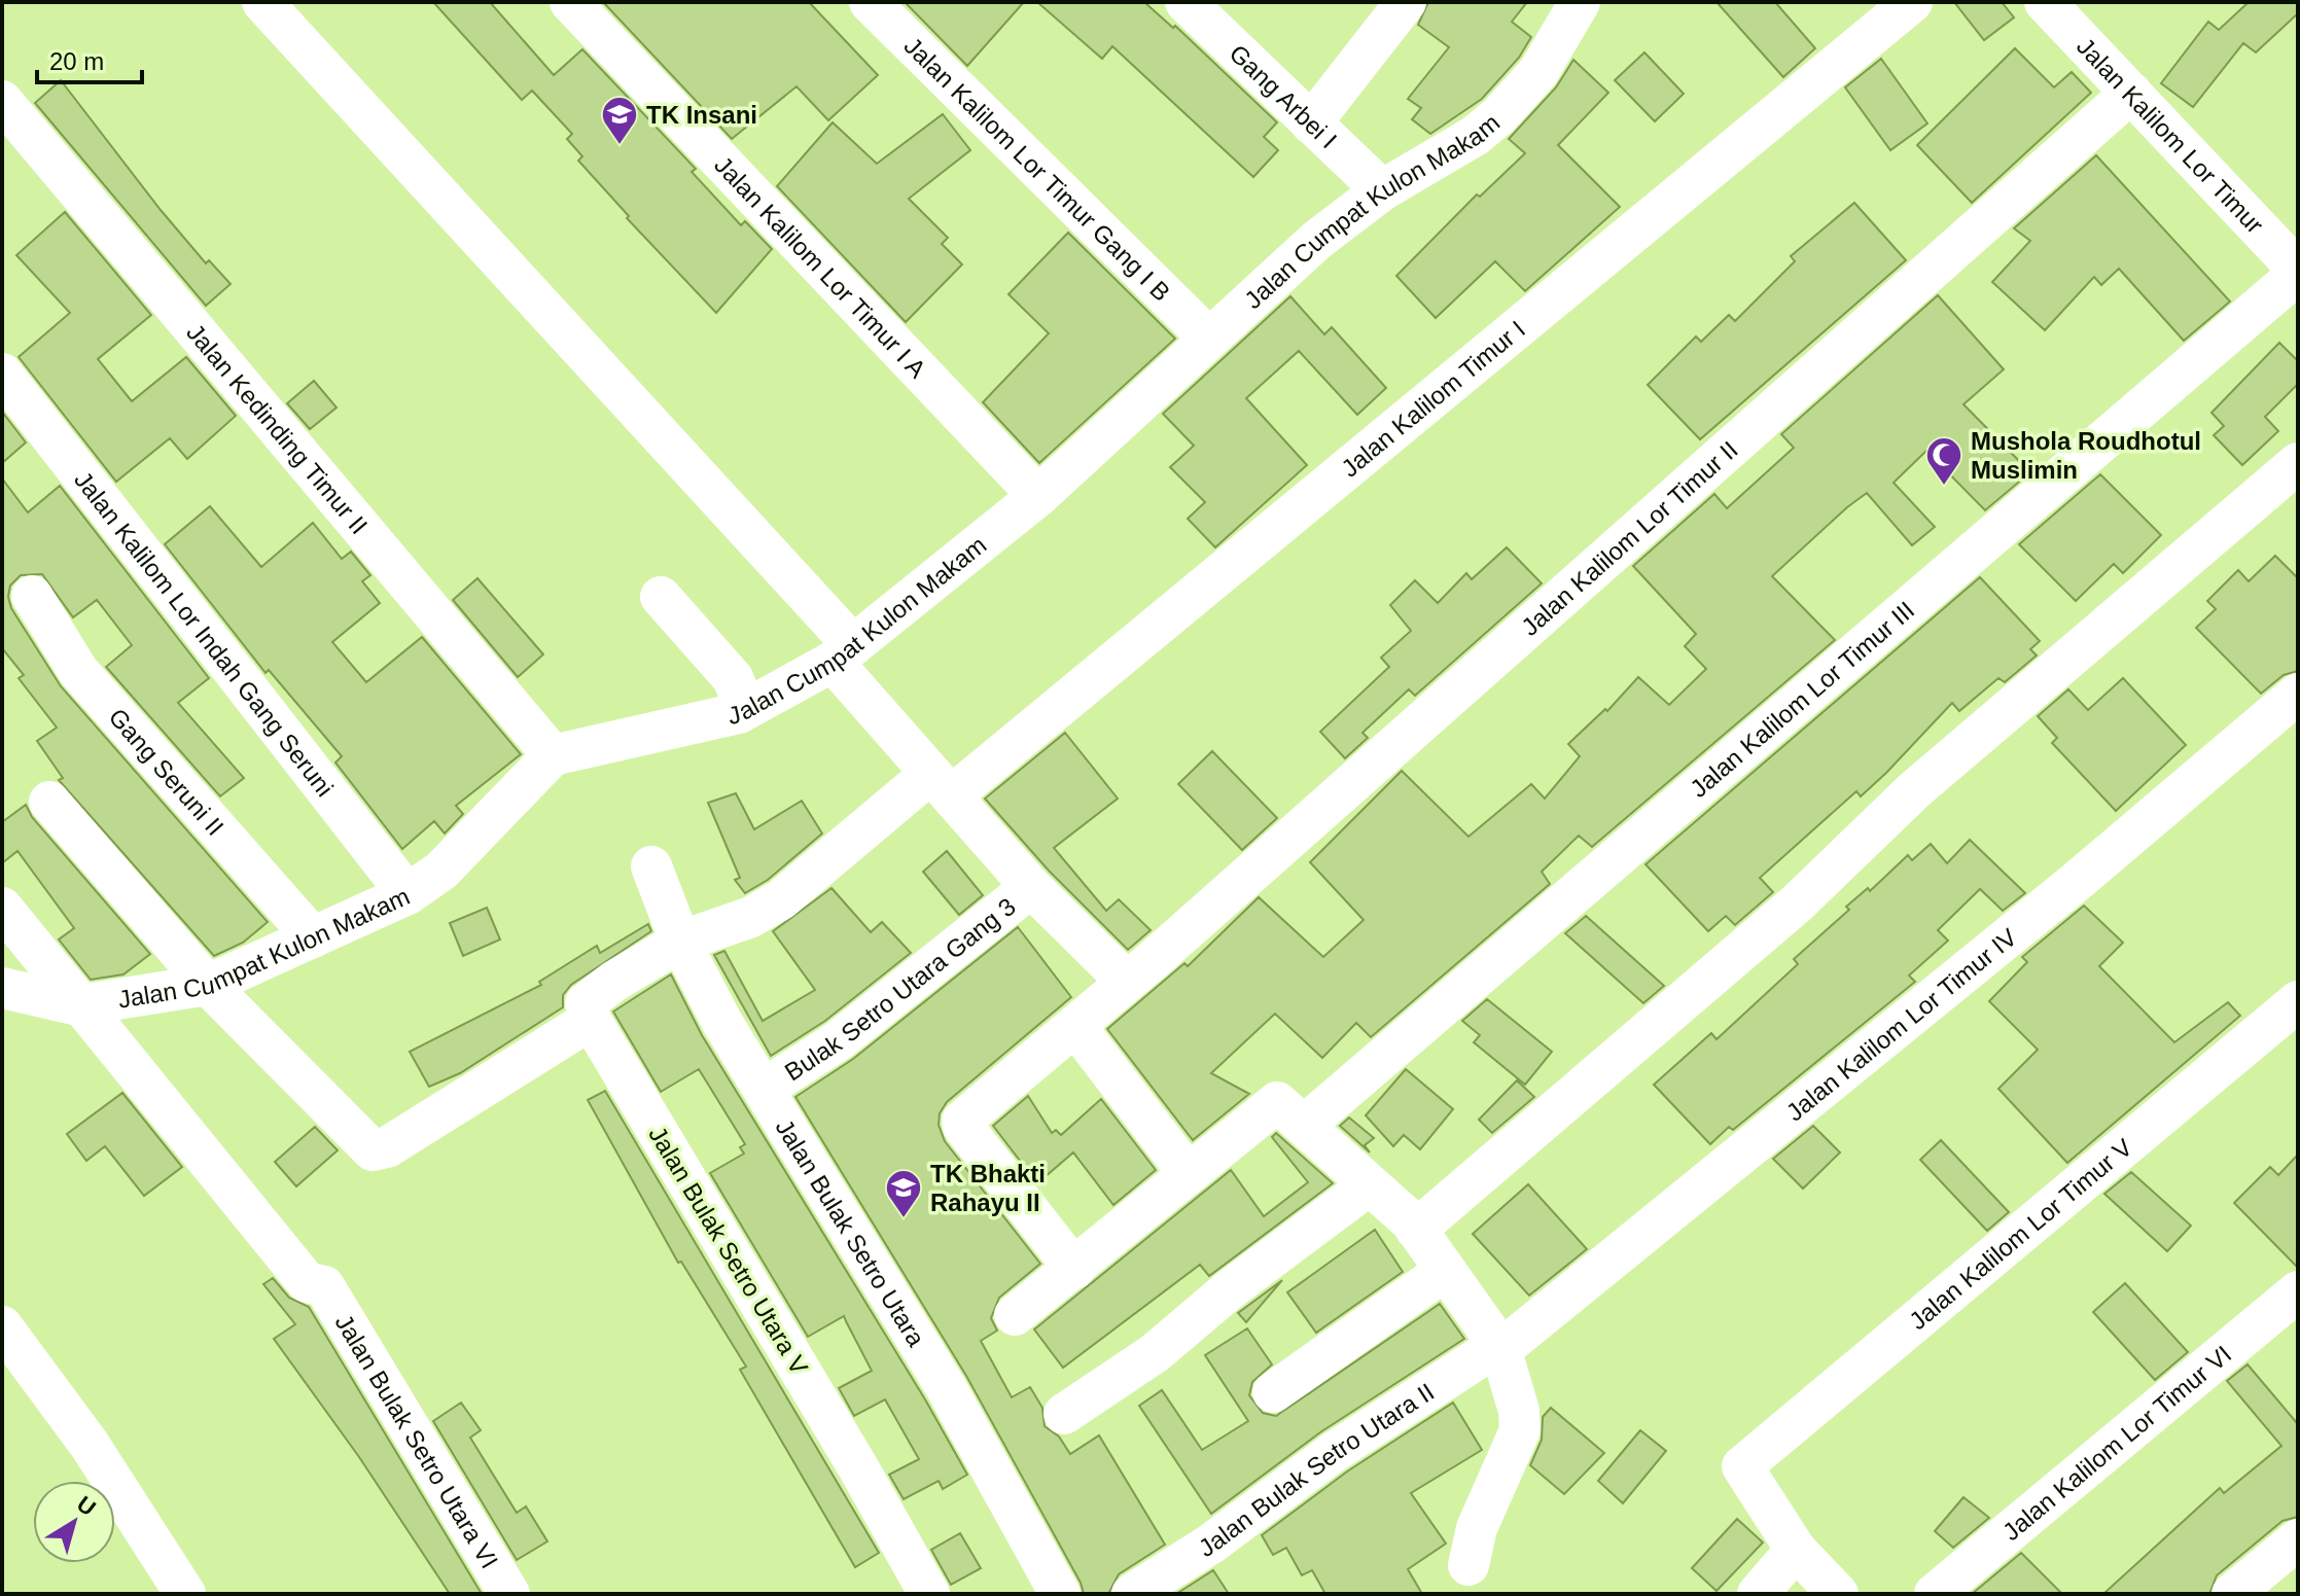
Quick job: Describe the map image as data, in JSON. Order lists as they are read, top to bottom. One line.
{"streets":{"street":["Gang Arbei I","Jalan Kalilom Lor Timur","Jalan Kalilom Lor Timur Gang I B","Jalan Cumpat Kulon Makam","Jalan Kalilom Lor Timur I A","Jalan Kalilom Timur I","Jalan Kedinding Timur II","Jalan Kalilom Lor Timur II","Jalan Kalilom Lor Indah Gang Seruni","Jalan Kalilom Lor Timur III","Gang Seruni II","Bulak Setro Utara Gang 3","Jalan Kalilom Lor Timur IV","Jalan Bulak Setro Utara","Jalan Kalilom Lor Timur V","Jalan Bulak Setro Utara V","Jalan Bulak Setro Utara VI","Jalan Kalilom Lor Timur VI","Jalan Bulak Setro Utara II"]},"crossings":[["Gang Arbei I","Jalan Cumpat Kulon Makam"],["Jalan Kalilom Lor Timur","Jalan Kalilom Lor Timur II"],["Jalan Kalilom Lor Timur","Jalan Kalilom Lor Timur III"],["Jalan Kalilom Lor Timur Gang I B","Jalan Cumpat Kulon Makam"],["Jalan Cumpat Kulon Makam","Jalan Kalilom Lor Timur I A"],["Jalan Cumpat Kulon Makam","Jalan Kedinding Timur II"],["Jalan Cumpat Kulon Makam","Jalan Kalilom Lor Indah Gang Seruni"],["Jalan Cumpat Kulon Makam","Gang Seruni II"],["Jalan Cumpat Kulon Makam","Jalan Bulak Setro Utara VI"],["Jalan Kalilom Timur I","Jalan Bulak Setro Utara"],["Bulak Setro Utara Gang 3","Jalan Bulak Setro Utara"],["Jalan Kalilom Lor Timur IV","Jalan Bulak Setro Utara II"]],"places":{"school or university":["TK Insani","TK Bhakti Rahayu II"],"mosque":["Mushola Roudhotul Muslimin"]},"scale_bar":"20 m","north":"top right"}
